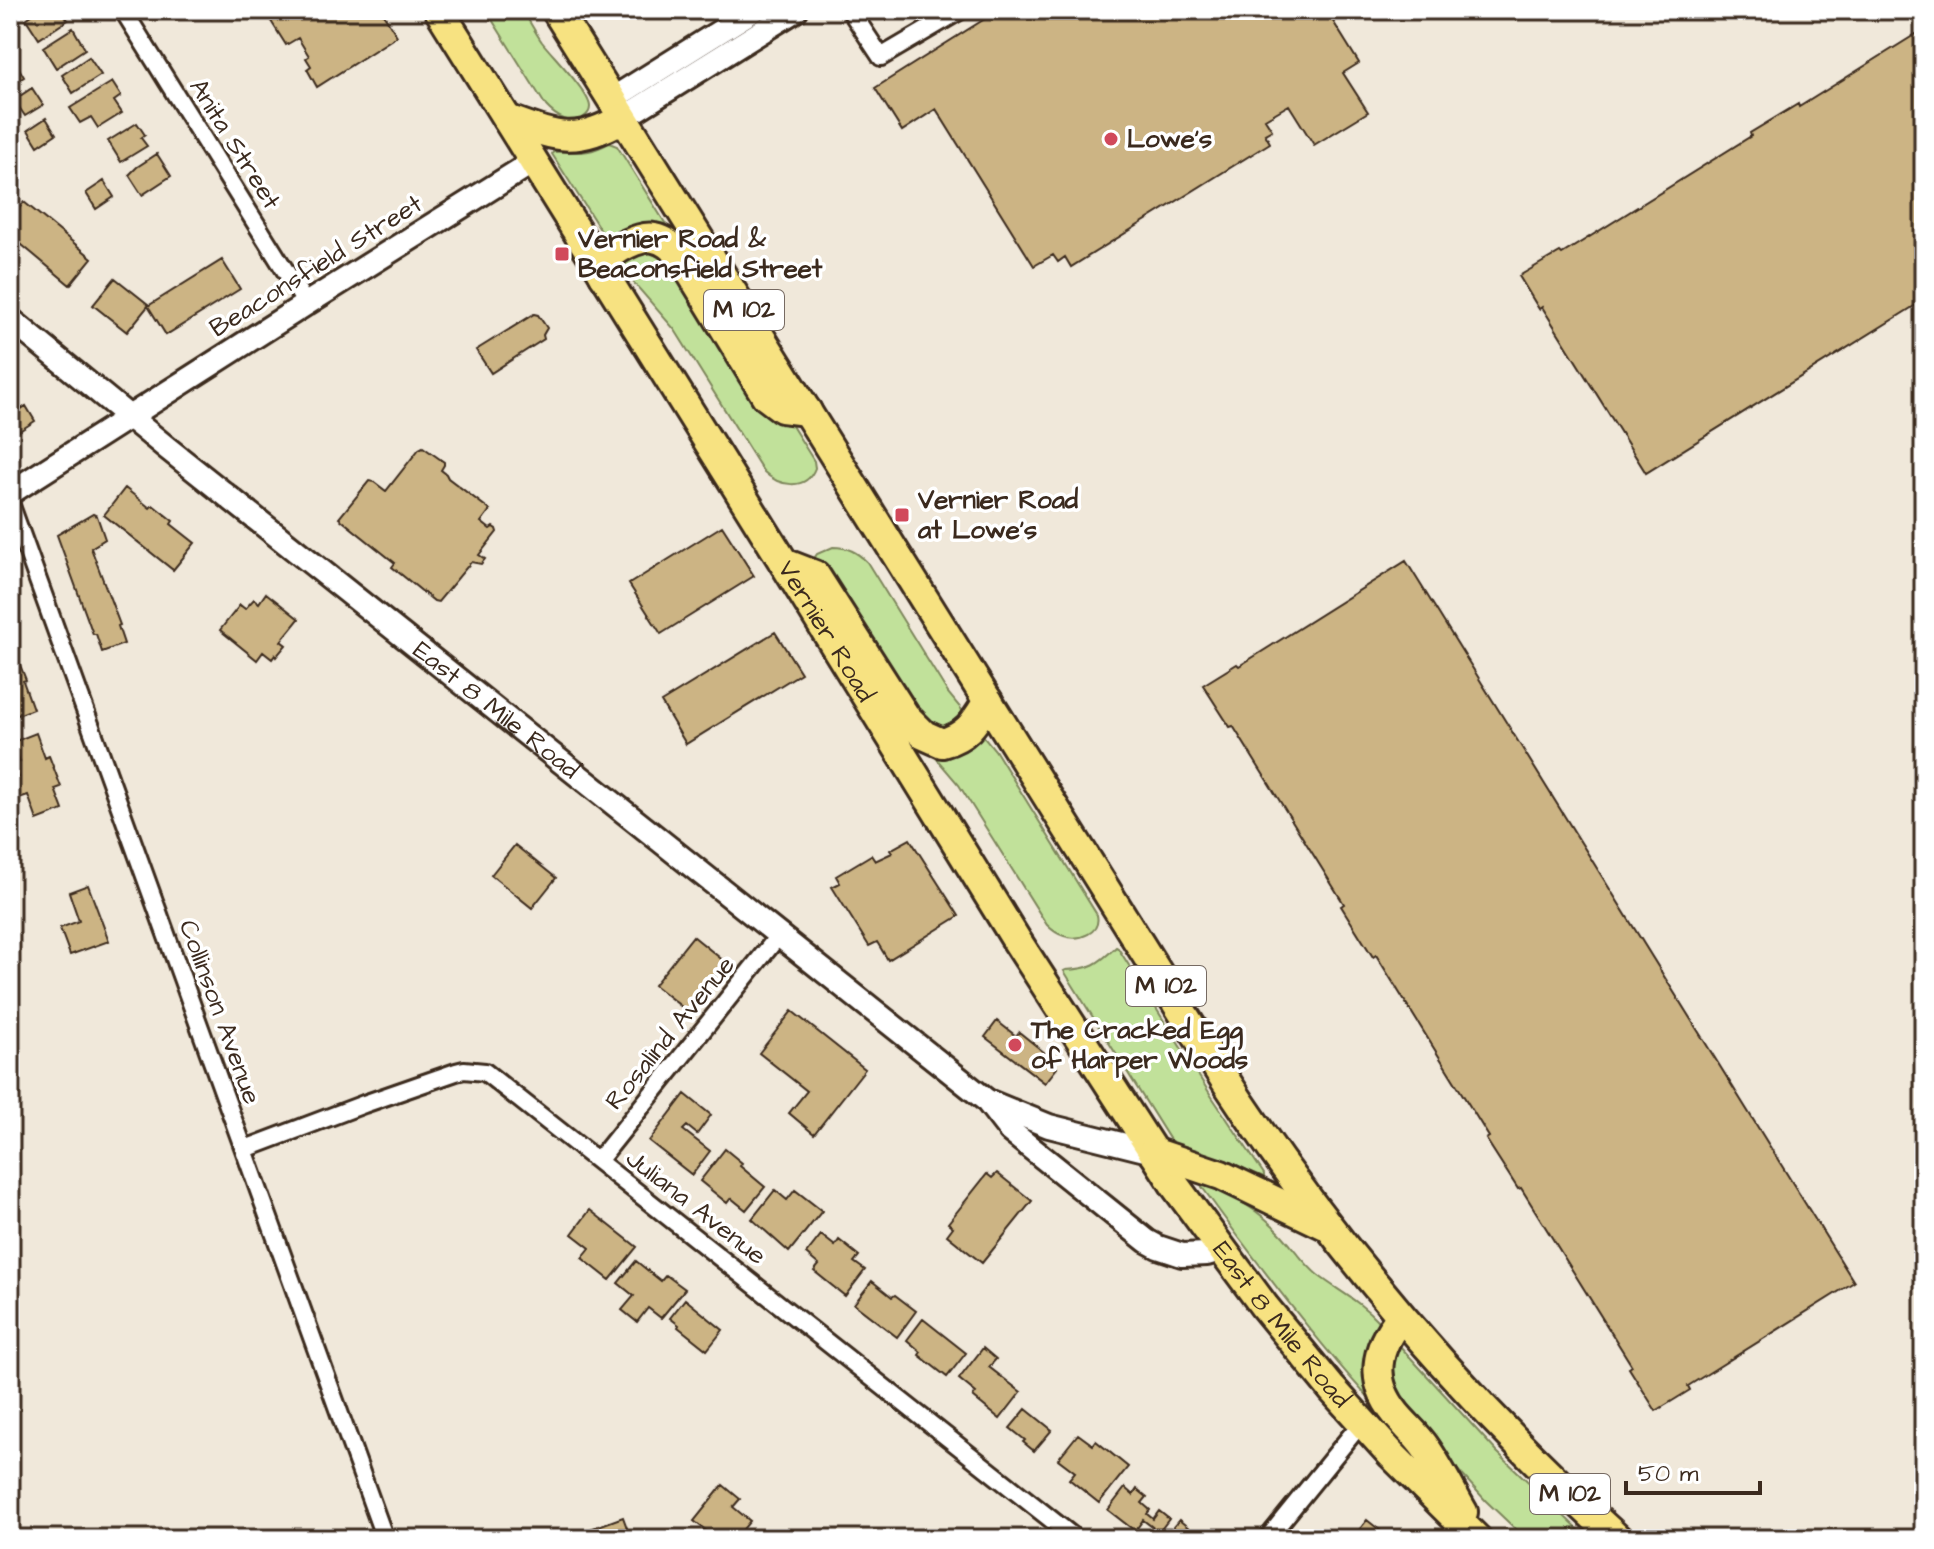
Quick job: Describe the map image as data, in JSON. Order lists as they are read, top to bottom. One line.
{"streets":{"highway":["M 102","Vernier Road","East 8 Mile Road"],"street":["Anita Street","Beaconsfield Street","Collinson Avenue","Rosalind Avenue","Juliana Avenue"]},"crossings":[["Anita Street","Beaconsfield Street"],["Beaconsfield Street","Vernier Road"],["Beaconsfield Street","East 8 Mile Road"],["Vernier Road","East 8 Mile Road"],["East 8 Mile Road","Rosalind Avenue"],["Collinson Avenue","Juliana Avenue"],["Rosalind Avenue","Juliana Avenue"]],"places":{"other":["Lowe's","The Cracked Egg of Harper Woods"],"transit":["Vernier Road & Beaconsfield Street","Vernier Road at Lowe's"]},"scale_bar":"50 m"}
